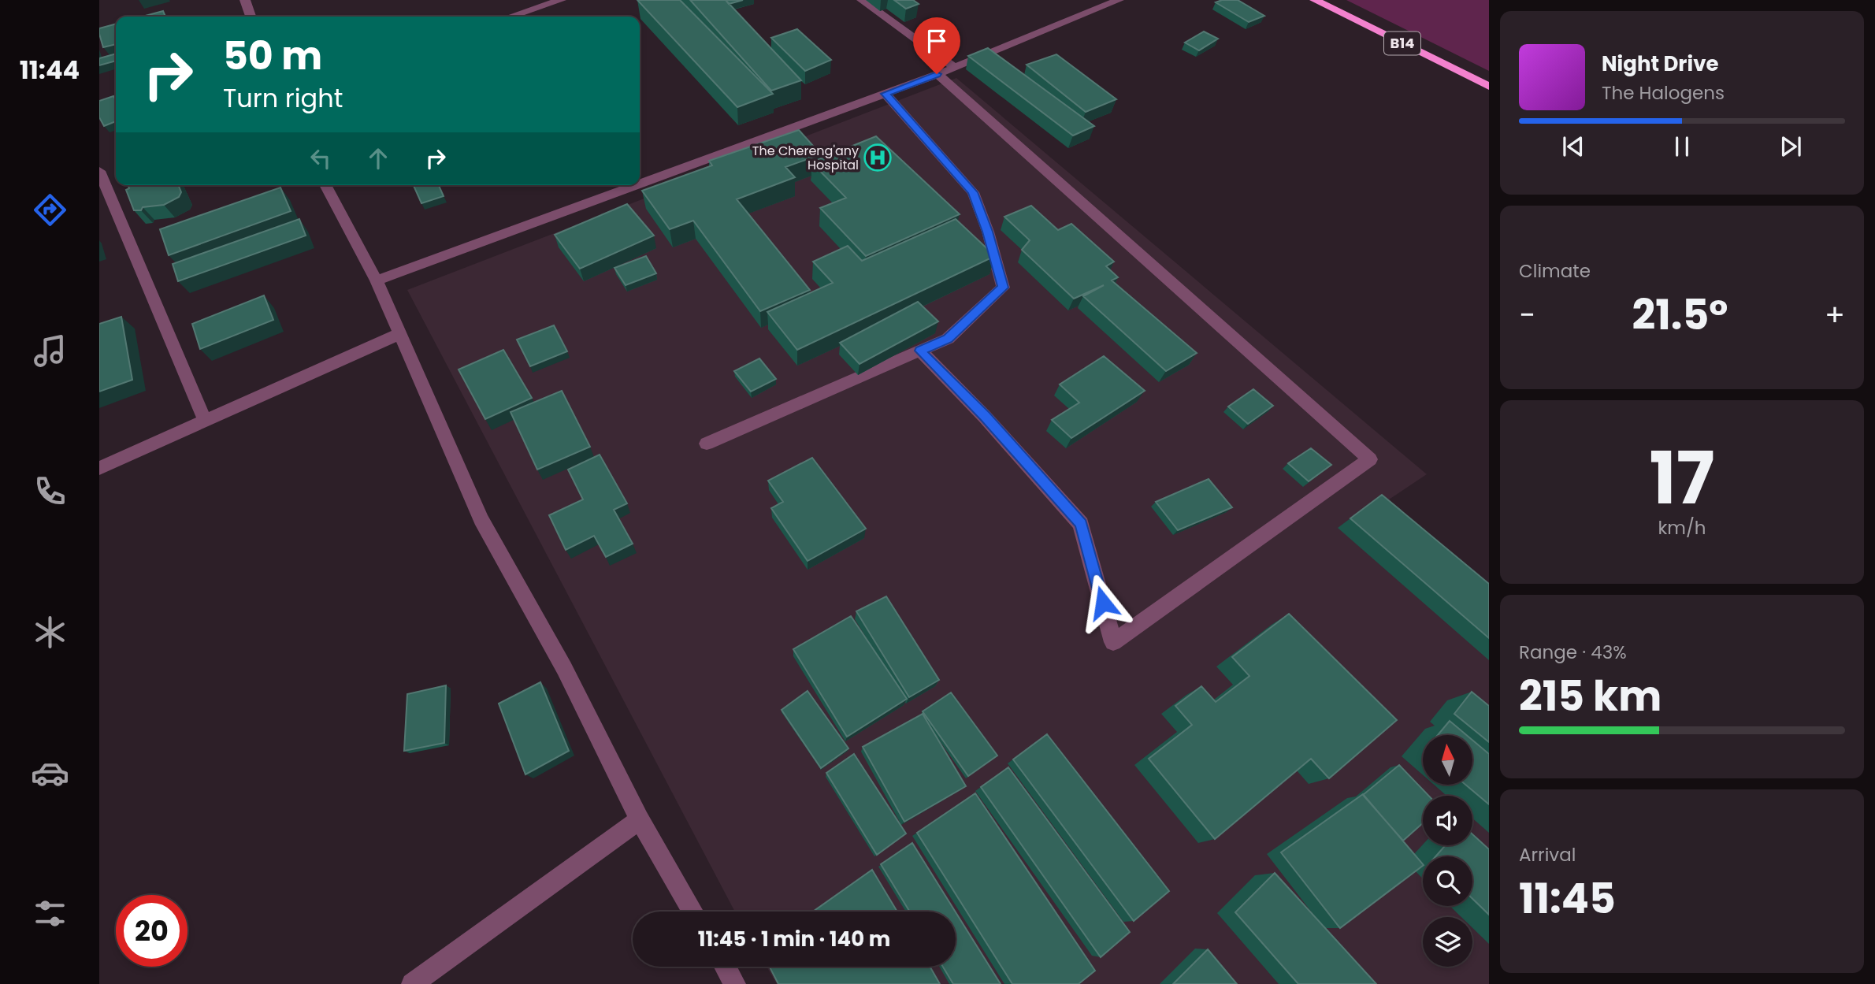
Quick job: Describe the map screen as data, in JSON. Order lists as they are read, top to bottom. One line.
{"streets":{"highway":["B14"]},"places":{"hospital":["The Chereng'any Hospital"]},"north":"top","page":{"tabs":"11:44","turn":["50 m","Turn right"],"song":["Night Drive","The Halogens"],"tile":["Climate",["17","km/h"],["Range · 43%","215 km"],["Arrival","11:45"]],"heat":["−","21.5°","+"],"limit":"20","trip":"11:45 · 1 min · 140 m"}}
